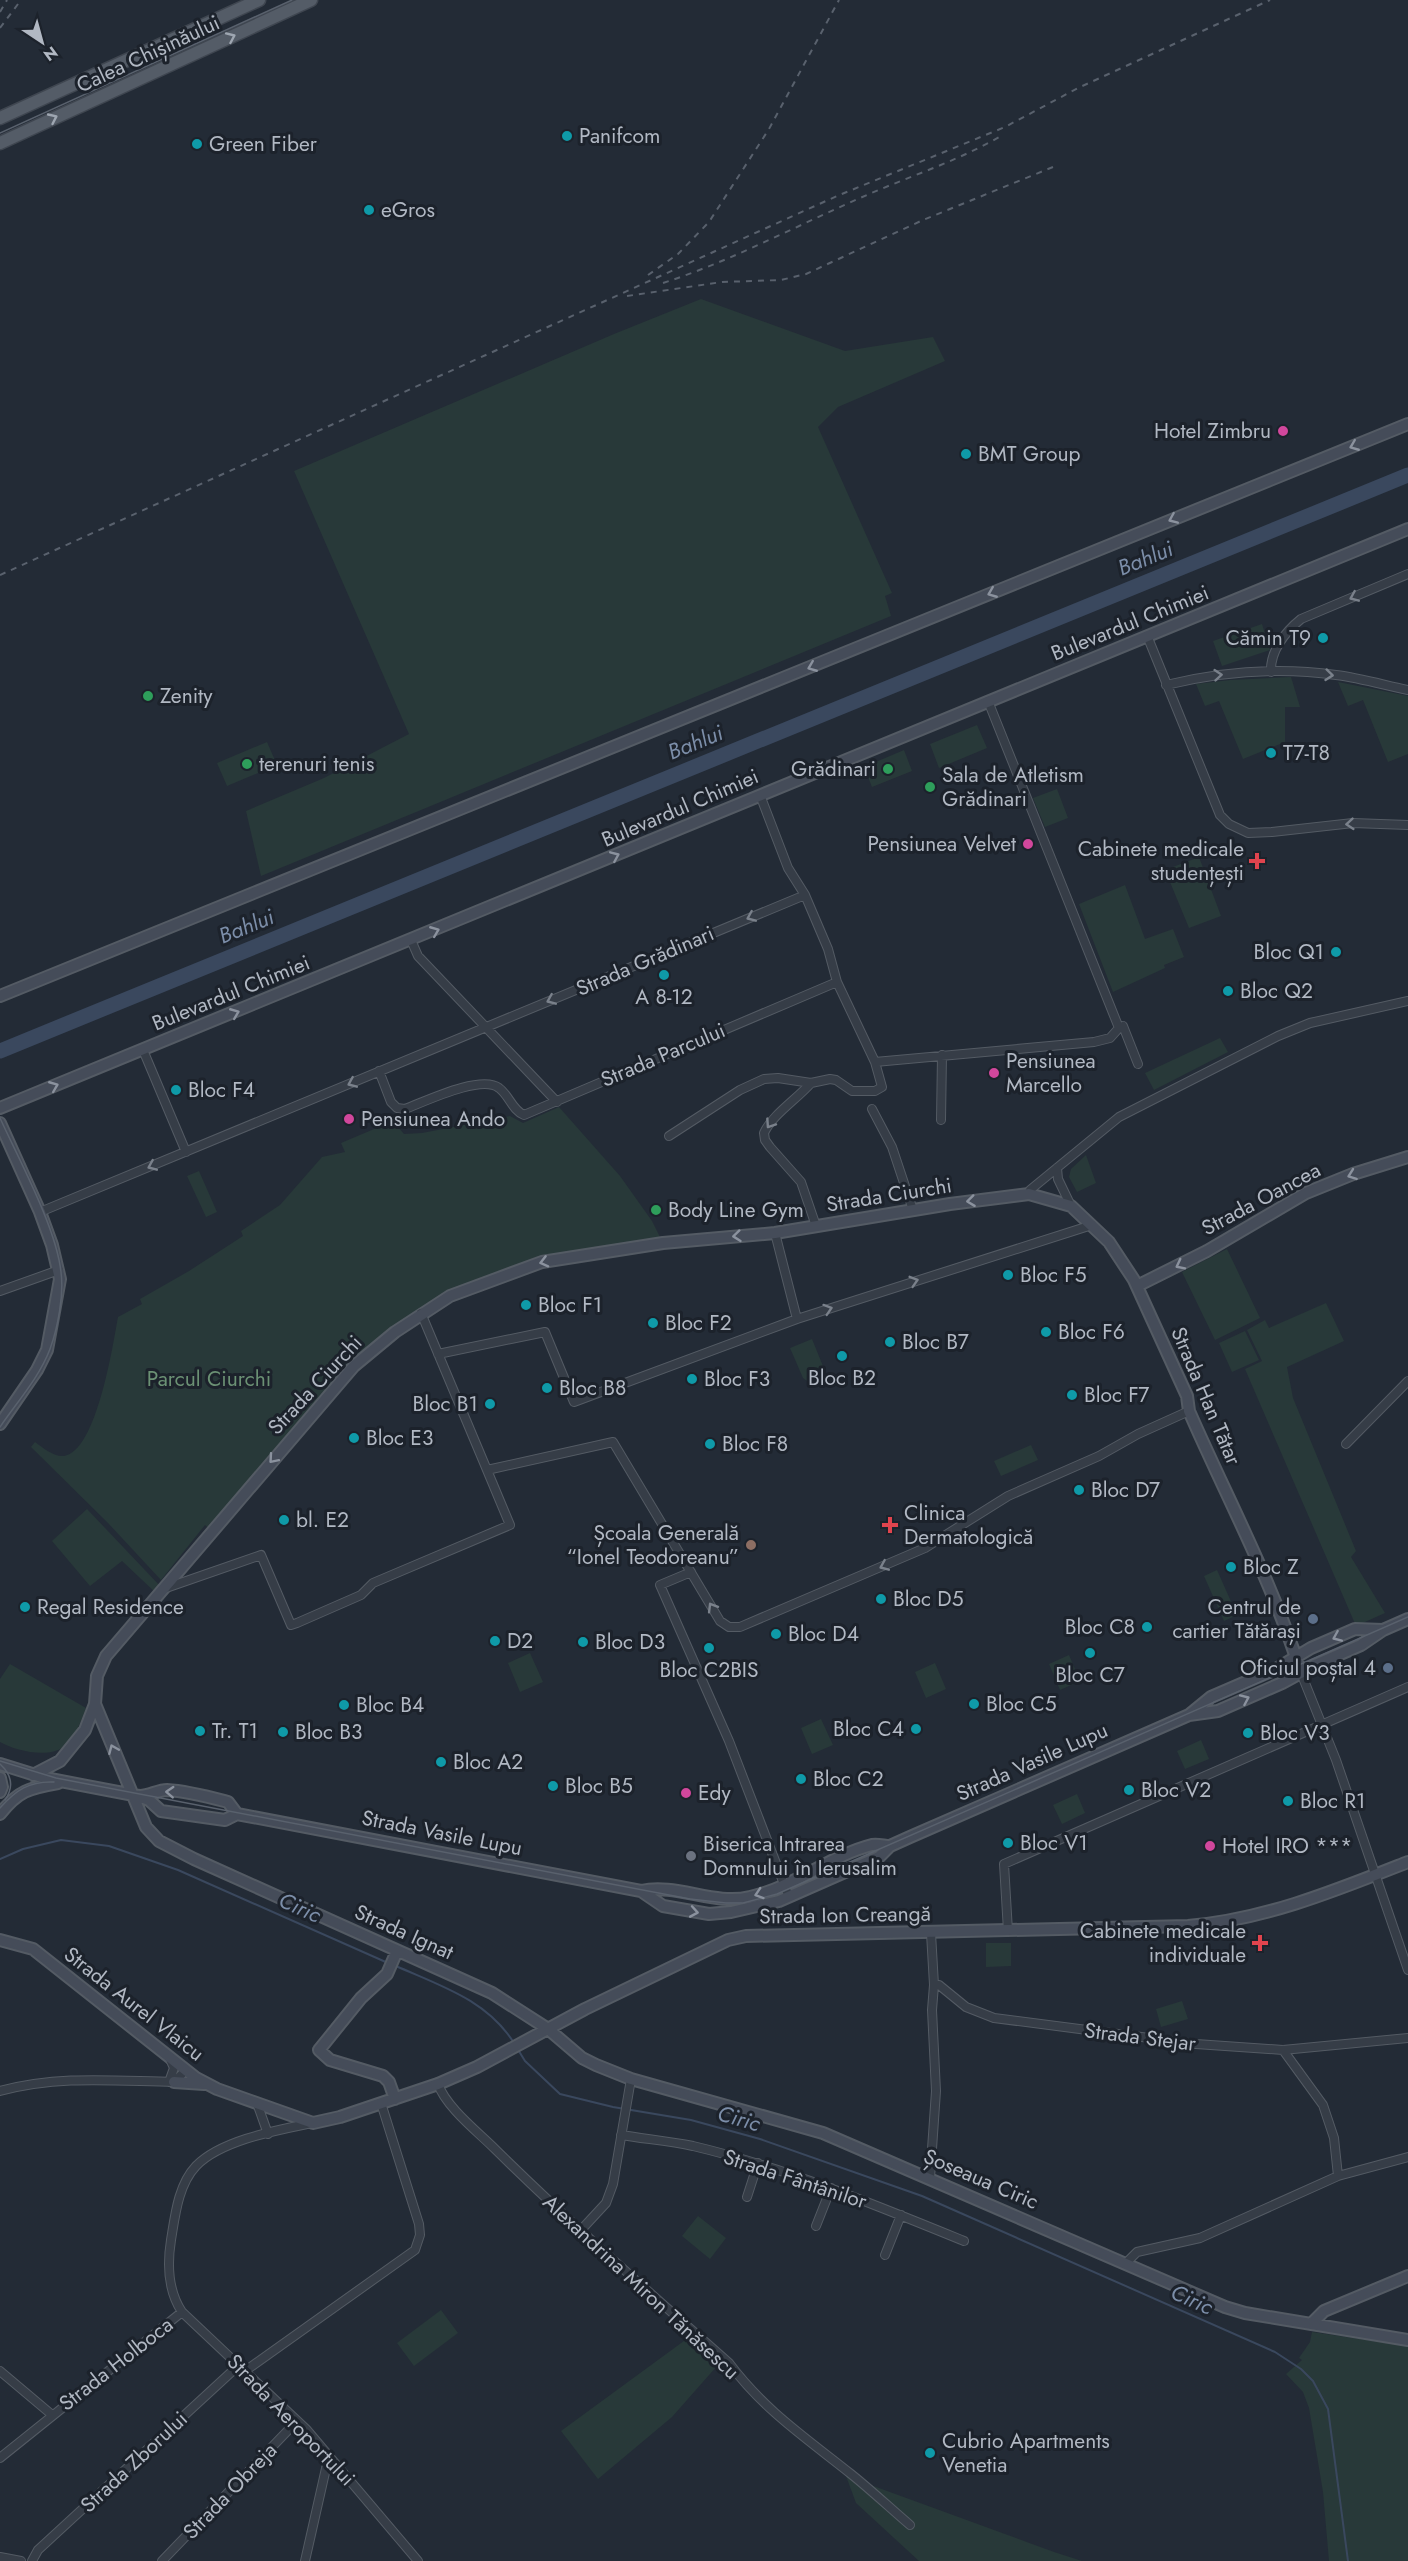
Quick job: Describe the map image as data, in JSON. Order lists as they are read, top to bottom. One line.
{"streets":{"main road":["Calea Chișinăului","Bulevardul Chimiei","Strada Ciurchi","Strada Oancea","Strada Han Tătar","Strada Vasile Lupu","Strada Ion Creangă","Strada Ignat","Strada Aurel Vlaicu","Șoseaua Ciric"],"street":["Strada Grădinari","Strada Parcului","Strada Stejar","Strada Fântânilor","Alexandrina Miron Tănăsescu","Strada Holboca","Strada Aeroportului","Strada Zborului","Strada Obreja"]},"crossings":[["Strada Grădinari","Strada Parcului"],["Strada Ciurchi","Strada Han Tătar"],["Strada Ciurchi","Strada Vasile Lupu"],["Strada Oancea","Strada Han Tătar"],["Strada Han Tătar","Strada Vasile Lupu"],["Strada Vasile Lupu","Strada Ignat"],["Strada Ion Creangă","Strada Ignat"],["Strada Ion Creangă","Strada Aurel Vlaicu"],["Strada Ion Creangă","Șoseaua Ciric"],["Strada Ion Creangă","Alexandrina Miron Tănăsescu"],["Strada Ion Creangă","Strada Holboca"],["Strada Ion Creangă","Strada Zborului"],["Strada Ignat","Șoseaua Ciric"],["Strada Aurel Vlaicu","Strada Holboca"],["Strada Holboca","Strada Aeroportului"],["Strada Aeroportului","Strada Zborului"],["Strada Aeroportului","Strada Obreja"]],"one_way":["Bulevardul Chimiei","Strada Grădinari","Strada Ciurchi","Strada Oancea"],"water":["Bahlui","Ciric"],"parks":["Parcul Ciurchi"],"places":{"other":["Panifcom","Green Fiber","eGros","Hotel Zimbru","BMT Group","Cămin T9","Zenity","T7-T8","terenuri tenis","Grădinari","Sala de Atletism Grădinari","Pensiunea Velvet","Bloc Q1","A 8-12","Bloc Q2","Pensiunea Marcello","Bloc F4","Pensiunea Ando","Body Line Gym","Bloc F5","Bloc F1","Bloc F2","Bloc F6","Bloc B7","Bloc B2","Bloc F3","Bloc B8","Bloc F7","Bloc B1","Bloc E3","Bloc F8","Bloc D7","bl. E2","Școala Generală “Ionel Teodoreanu”","Bloc Z","Bloc D5","Regal Residence","Centrul de cartier Tătărași","Bloc C8","Bloc D4","D2","Bloc D3","Bloc C2BIS","Bloc C7","Oficiul poștal 4","Bloc C5","Bloc B4","Bloc C4","Tr. T1","Bloc B3","Bloc V3","Bloc A2","Bloc C2","Bloc B5","Bloc V2","Edy","Bloc R1","Bloc V1","Hotel IRO ***","Biserica Intrarea Domnului în Ierusalim","Cubrio Apartments Venetia"],"health":["Cabinete medicale studențești","Clinica Dermatologică","Cabinete medicale individuale"]},"north":"bottom right"}
